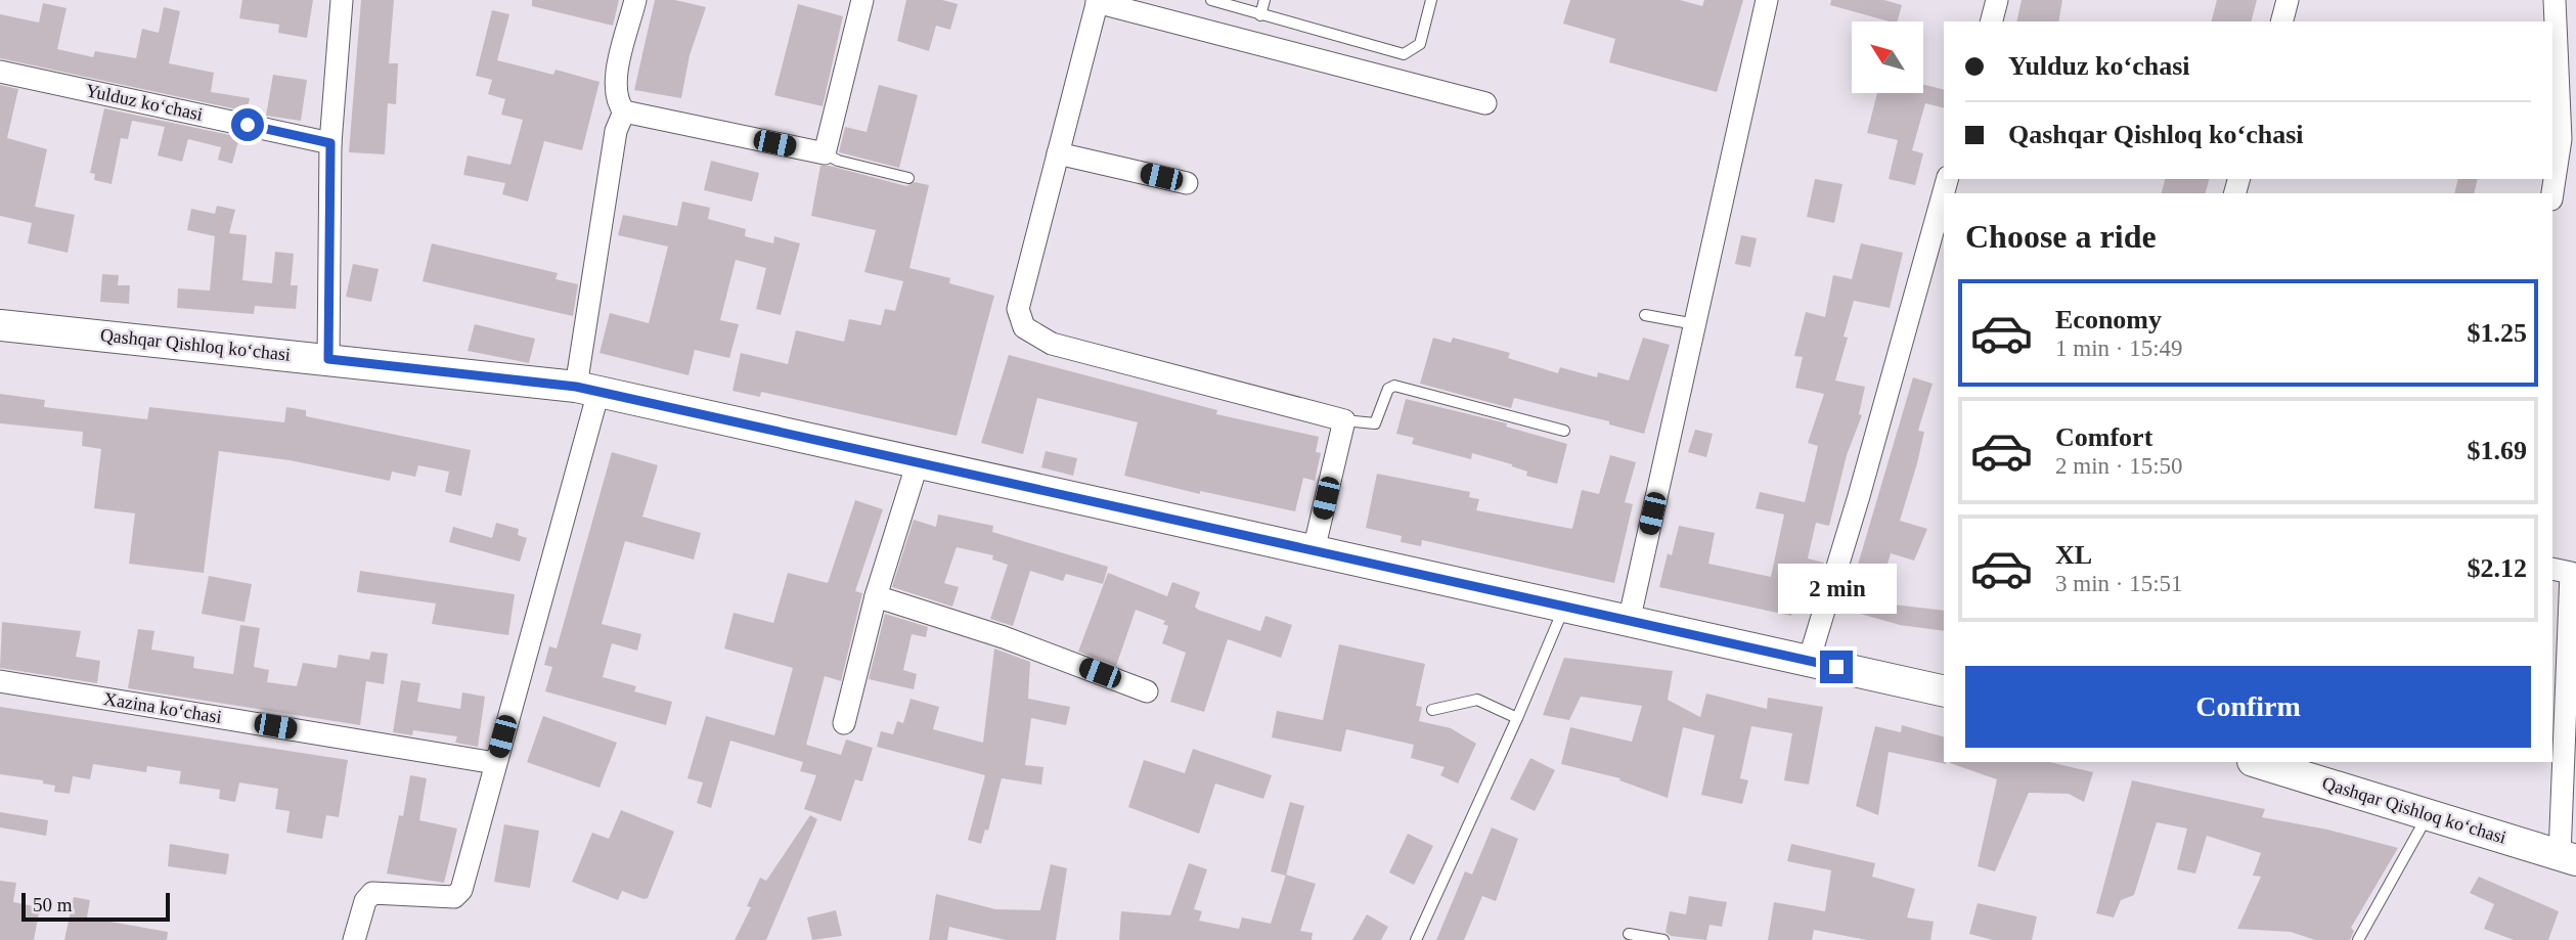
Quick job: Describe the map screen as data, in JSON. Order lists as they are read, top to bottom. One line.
{"streets":{"main road":["Qashqar Qishloq koʻchasi"],"street":["Yulduz koʻchasi","Xazina koʻchasi"]},"scale_bar":"50 m","north":"top left","page":{"banner":["Yulduz koʻchasi","Qashqar Qishloq koʻchasi"],"heading":"Choose a ride","list":[{"name":"Economy","note":"1 min · 15:49","value":"$1.25"},{"name":"Comfort","note":"2 min · 15:50","value":"$1.69"},{"name":"XL","note":"3 min · 15:51","value":"$2.12"}],"bubble":"2 min","buttons":"Confirm","scale":"50 m"}}
